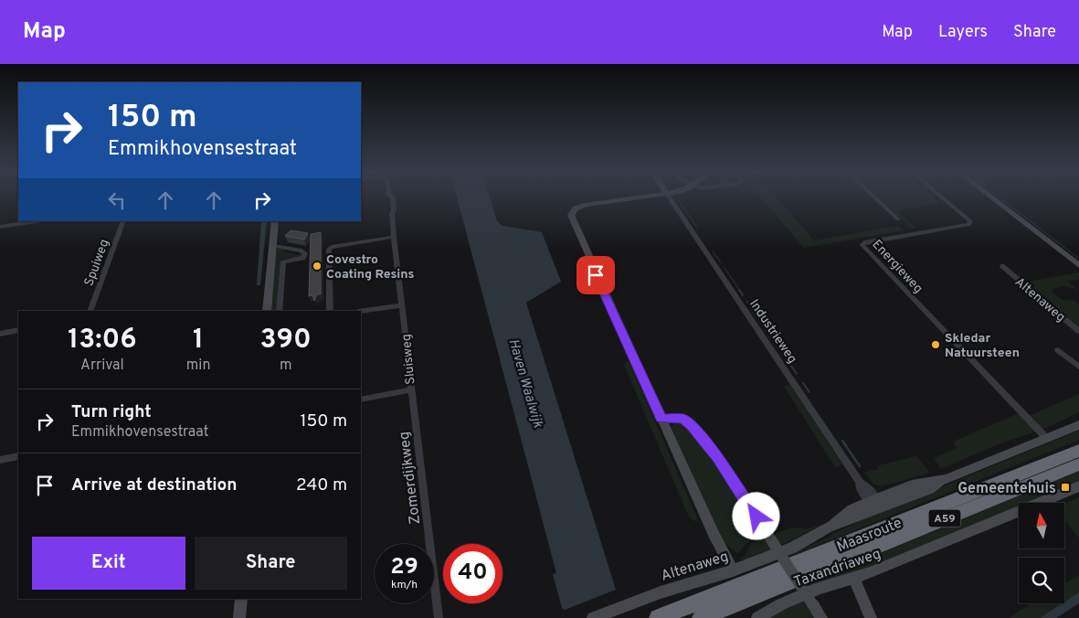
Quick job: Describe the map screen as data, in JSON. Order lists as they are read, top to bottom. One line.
{"streets":{"highway":["A59","Maasroute"],"street":["Spuiweg","Energieweg","Altenaweg","Industrieweg","Sluisweg","Zomerdijkweg","Taxandriaweg"]},"crossings":[["Energieweg","Altenaweg"],["Altenaweg","Industrieweg"],["Sluisweg","Zomerdijkweg"]],"water":["Haven Waalwijk"],"places":{"other":["Covestro Coating Resins","Skledar Natuursteen"],"transit":["Gemeentehuis"]},"north":"top","page":{"header":"Map","nav":["Map","Layers","Share"],"turn":["150 m","Emmikhovensestraat"],"eta":["13:06","Arrival","1","min","390","m"],"list":[{"name":"Turn right","note":"Emmikhovensestraat","value":"150 m"},{"name":"Arrive at destination","value":"240 m"}],"buttons":["Exit","Share"],"speed":"29 km/h","limit":"40"}}
